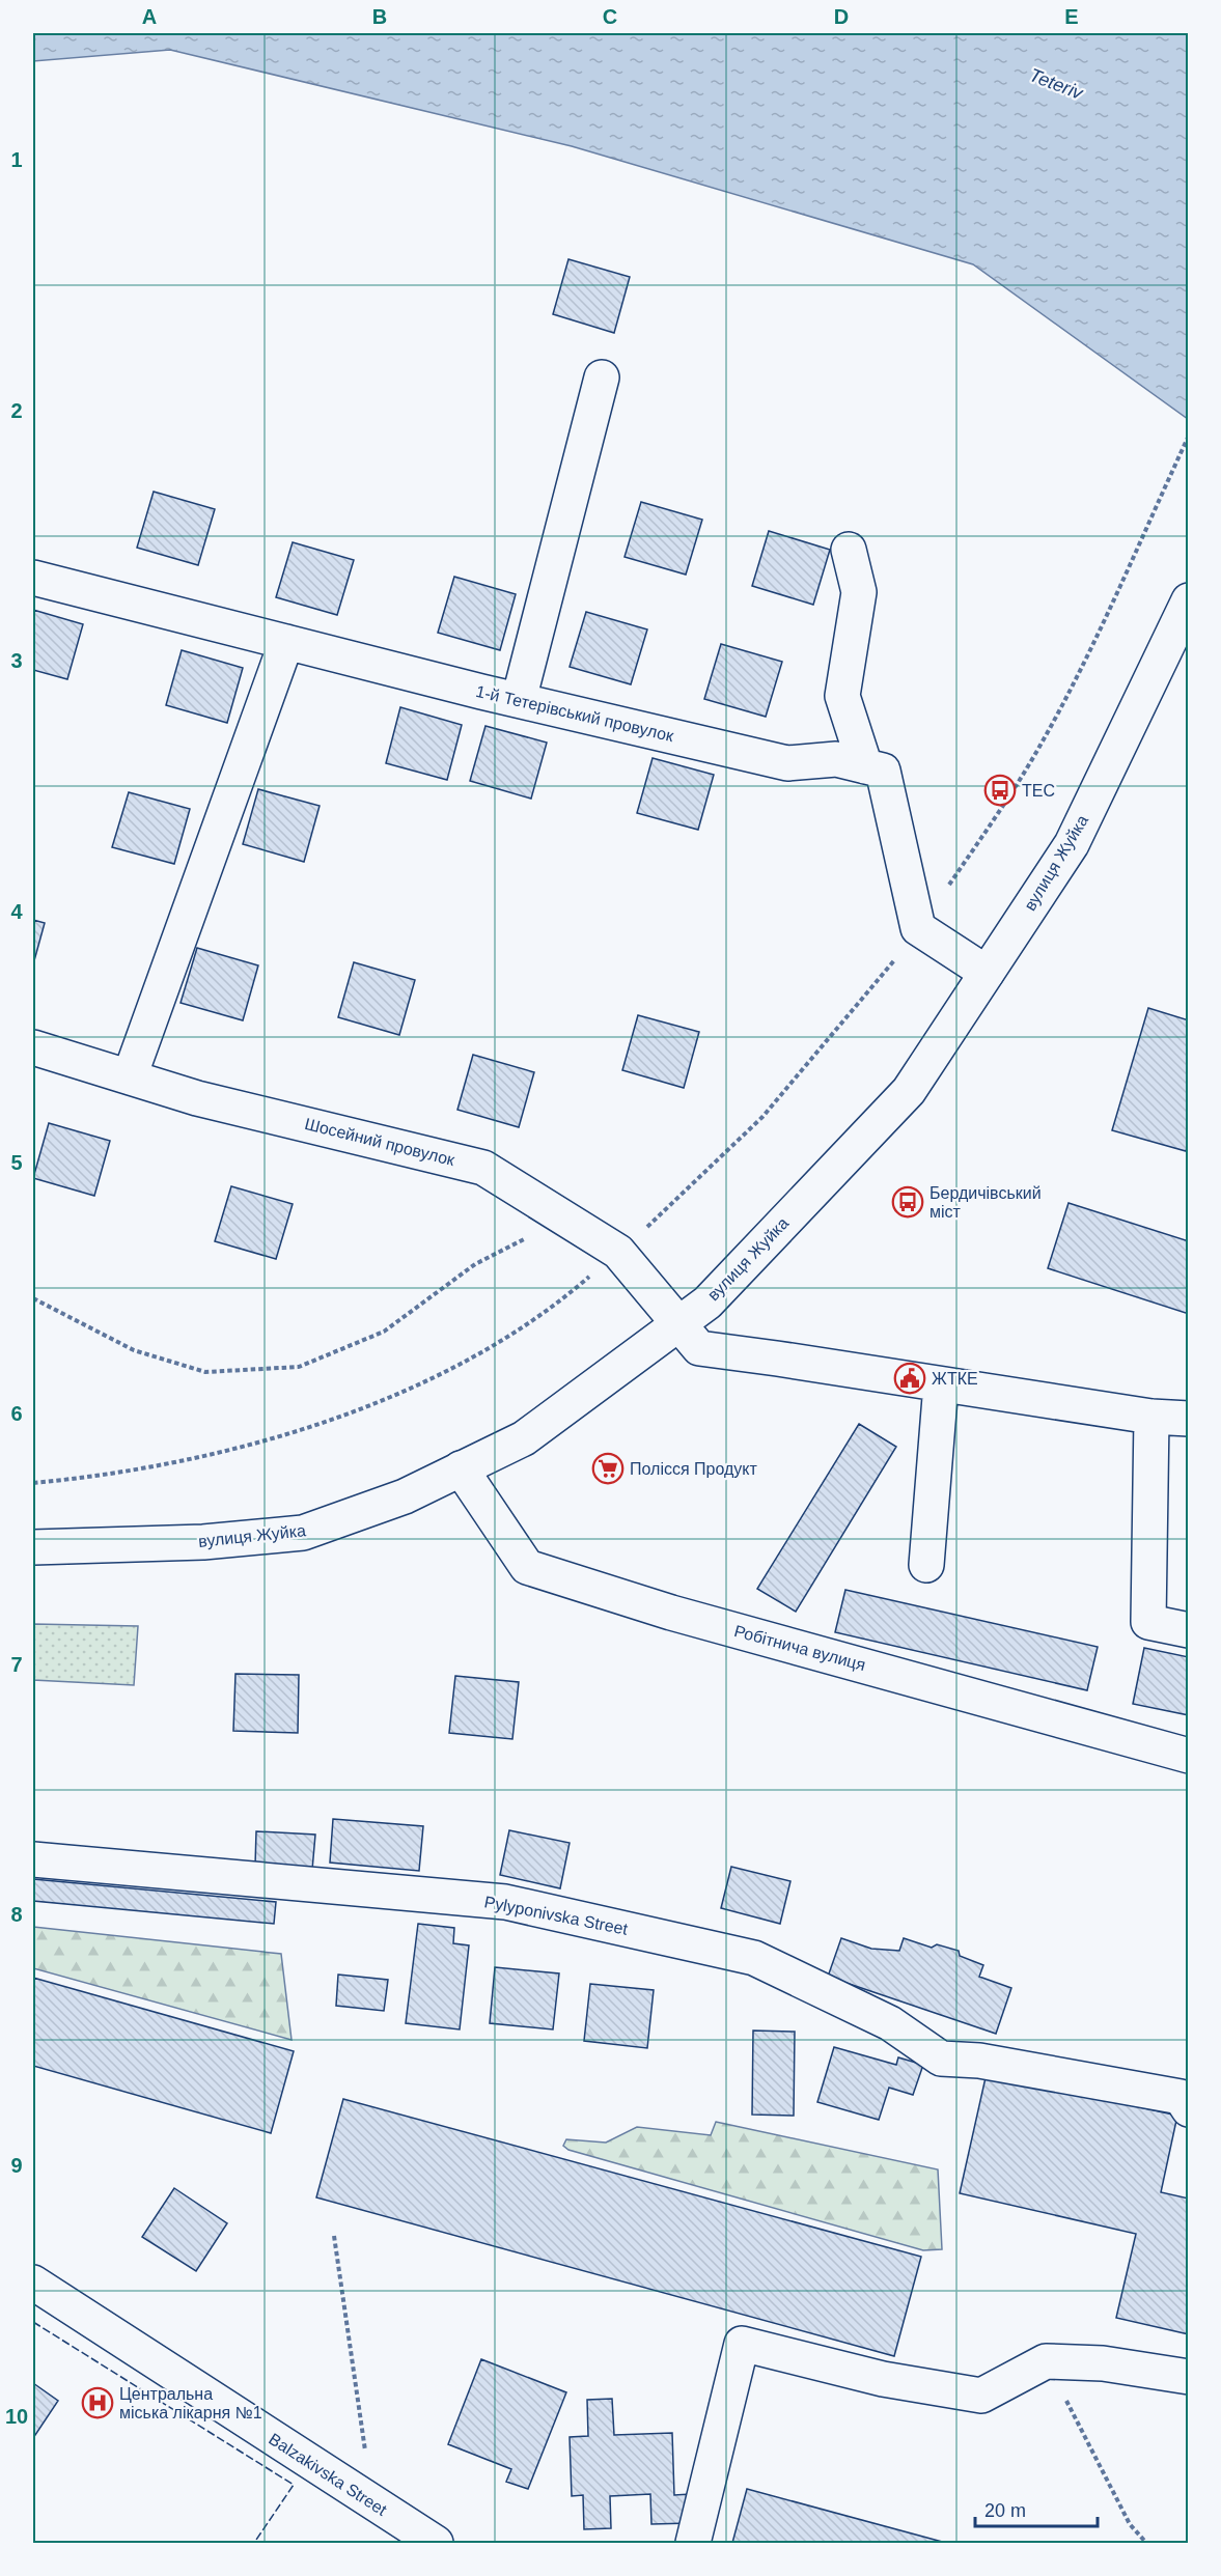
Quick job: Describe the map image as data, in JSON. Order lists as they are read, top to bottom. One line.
{"streets":{"main road":["1-й Тетерівський провулок","вулиця Жуйка","Шосейний провулок","Робітнича вулиця","Pylyponivska Street","Balzakivska Street"]},"crossings":[["вулиця Жуйка","Шосейний провулок"],["вулиця Жуйка","Робітнича вулиця"]],"water":["Teteriv"],"places":{"bus stop":["ТЕС","Бердичівський міст"],"public building":["ЖТКЕ"],"supermarket":["Полісся Продукт"],"hospital":["Центральна міська лікарня №1"]},"scale_bar":"20 m","grid":{"columns":["A","B","C","D","E"],"rows":["1","2","3","4","5","6","7","8","9","10"]}}
